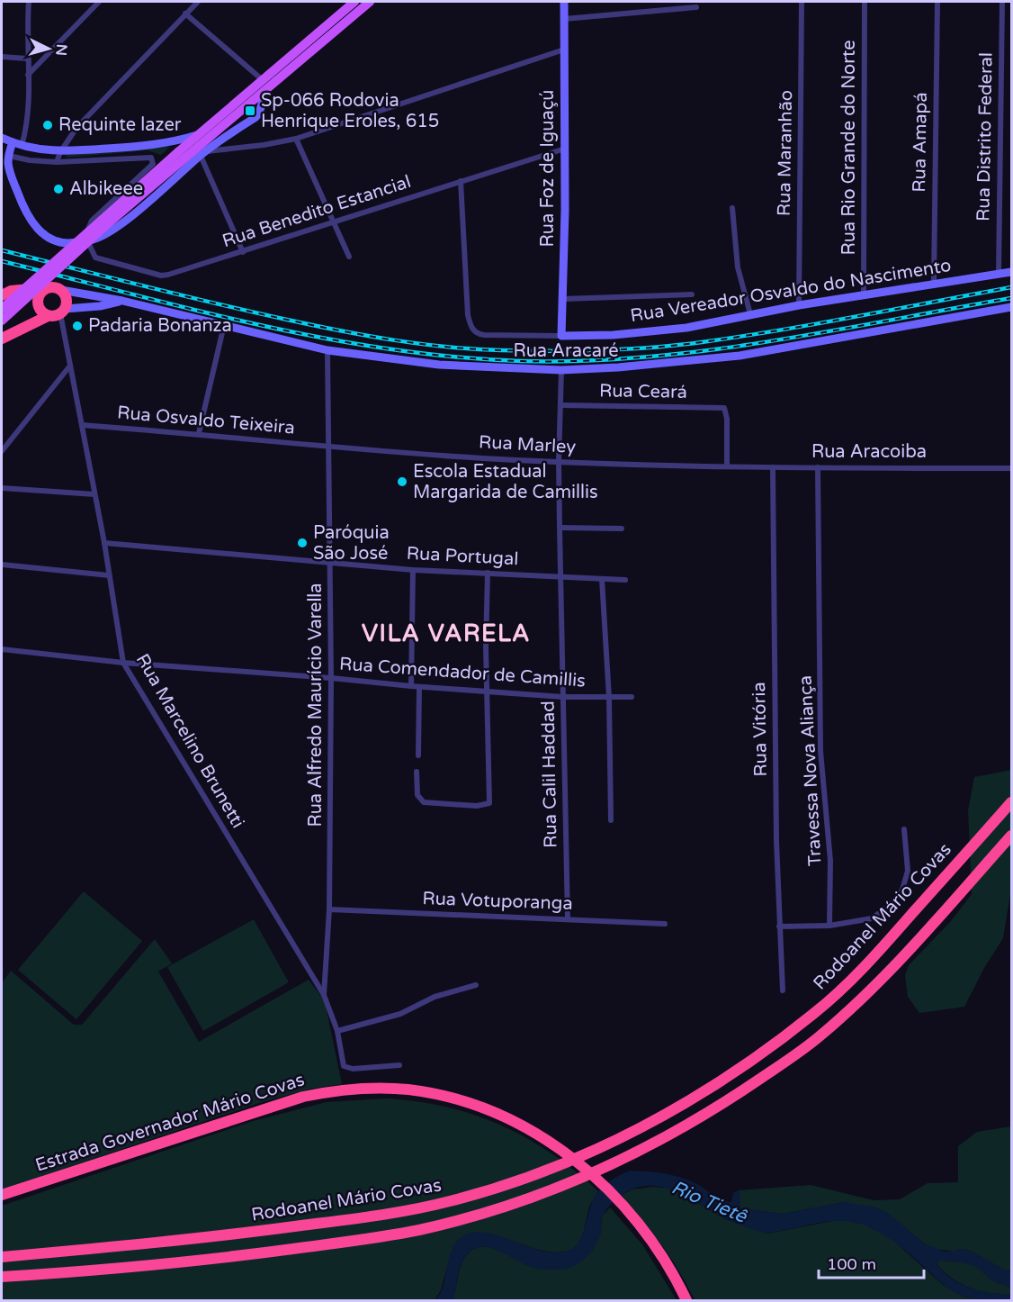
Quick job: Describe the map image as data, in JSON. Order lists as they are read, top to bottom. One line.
{"streets":{"highway":["Rodoanel Mário Covas","Estrada Governador Mário Covas"],"street":["Rua Distrito Federal","Rua Amapá","Rua Rio Grande do Norte","Rua Maranhão","Rua Foz de Iguaçú","Rua Benedito Estancial","Rua Vereador Osvaldo do Nascimento","Rua Aracaré","Rua Ceará","Rua Osvaldo Teixeira","Rua Marley","Rua Aracoiba","Rua Portugal","Rua Comendador de Camillis","Rua Alfredo Maurício Varella","Rua Vitória","Rua Marcelino Brunetti","Travessa Nova Aliança","Rua Calil Haddad","Rua Votuporanga"]},"crossings":[["Rua Distrito Federal","Rua Vereador Osvaldo do Nascimento"],["Rua Amapá","Rua Vereador Osvaldo do Nascimento"],["Rua Rio Grande do Norte","Rua Vereador Osvaldo do Nascimento"],["Rua Maranhão","Rua Vereador Osvaldo do Nascimento"],["Rua Foz de Iguaçú","Rua Benedito Estancial"],["Rua Foz de Iguaçú","Rua Vereador Osvaldo do Nascimento"],["Rua Benedito Estancial","Rua Vereador Osvaldo do Nascimento"],["Rua Aracaré","Rua Alfredo Maurício Varella"],["Rua Aracaré","Rua Marcelino Brunetti"],["Rua Aracaré","Rua Calil Haddad"],["Rua Ceará","Rua Marley"],["Rua Ceará","Rua Aracoiba"],["Rua Ceará","Rua Calil Haddad"],["Rua Osvaldo Teixeira","Rua Marley"],["Rua Osvaldo Teixeira","Rua Alfredo Maurício Varella"],["Rua Osvaldo Teixeira","Rua Marcelino Brunetti"],["Rua Marley","Rua Aracoiba"],["Rua Marley","Rua Alfredo Maurício Varella"],["Rua Marley","Rua Calil Haddad"],["Rua Aracoiba","Rua Vitória"],["Rua Aracoiba","Travessa Nova Aliança"],["Rua Portugal","Rua Alfredo Maurício Varella"],["Rua Portugal","Rua Marcelino Brunetti"],["Rua Portugal","Rua Calil Haddad"],["Rua Comendador de Camillis","Rua Alfredo Maurício Varella"],["Rua Comendador de Camillis","Rua Marcelino Brunetti"],["Rua Comendador de Camillis","Rua Calil Haddad"],["Rua Alfredo Maurício Varella","Rua Marcelino Brunetti"],["Rua Alfredo Maurício Varella","Rua Votuporanga"],["Rua Calil Haddad","Rua Votuporanga"]],"districts":["VILA VARELA"],"water":["Rio Tietê"],"places":{"transit":["Sp-066 Rodovia Henrique Eroles, 615"],"other":["Requinte lazer","Albikeee","Padaria Bonanza","Escola Estadual Margarida de Camillis","Paróquia São José"]},"scale_bar":"100 m","north":"right"}
